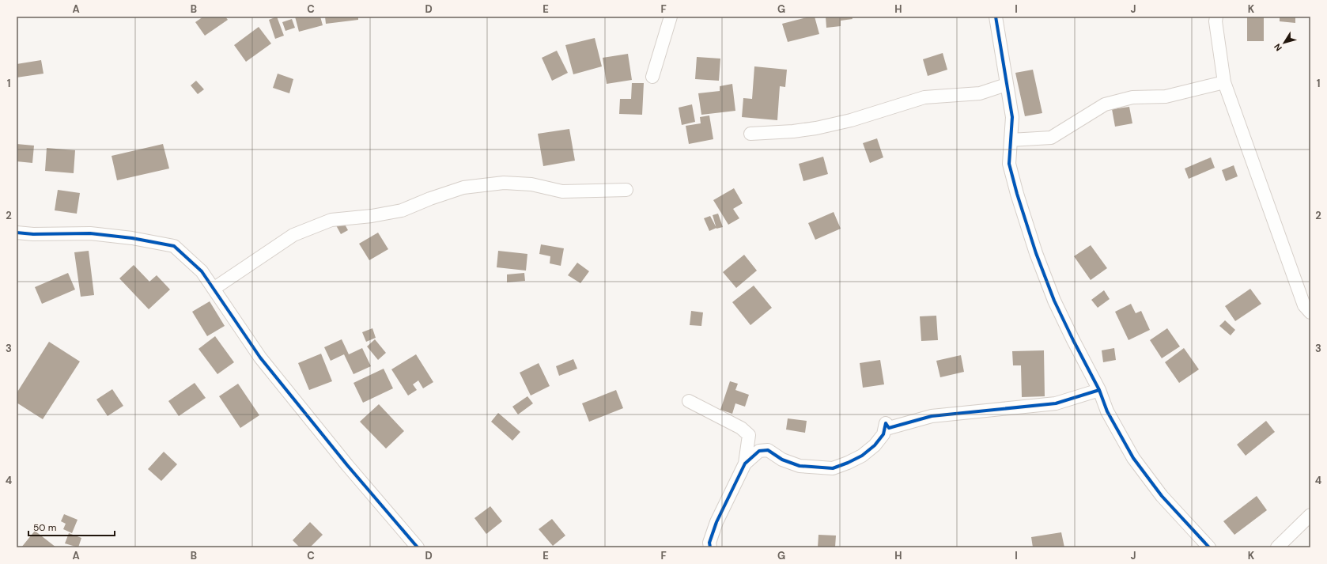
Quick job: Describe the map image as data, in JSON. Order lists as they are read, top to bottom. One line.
{"scale_bar":"50 m","north":"bottom left","grid":{"columns":["A","B","C","D","E","F","G","H","I","J","K"],"rows":["1","2","3","4"]}}
